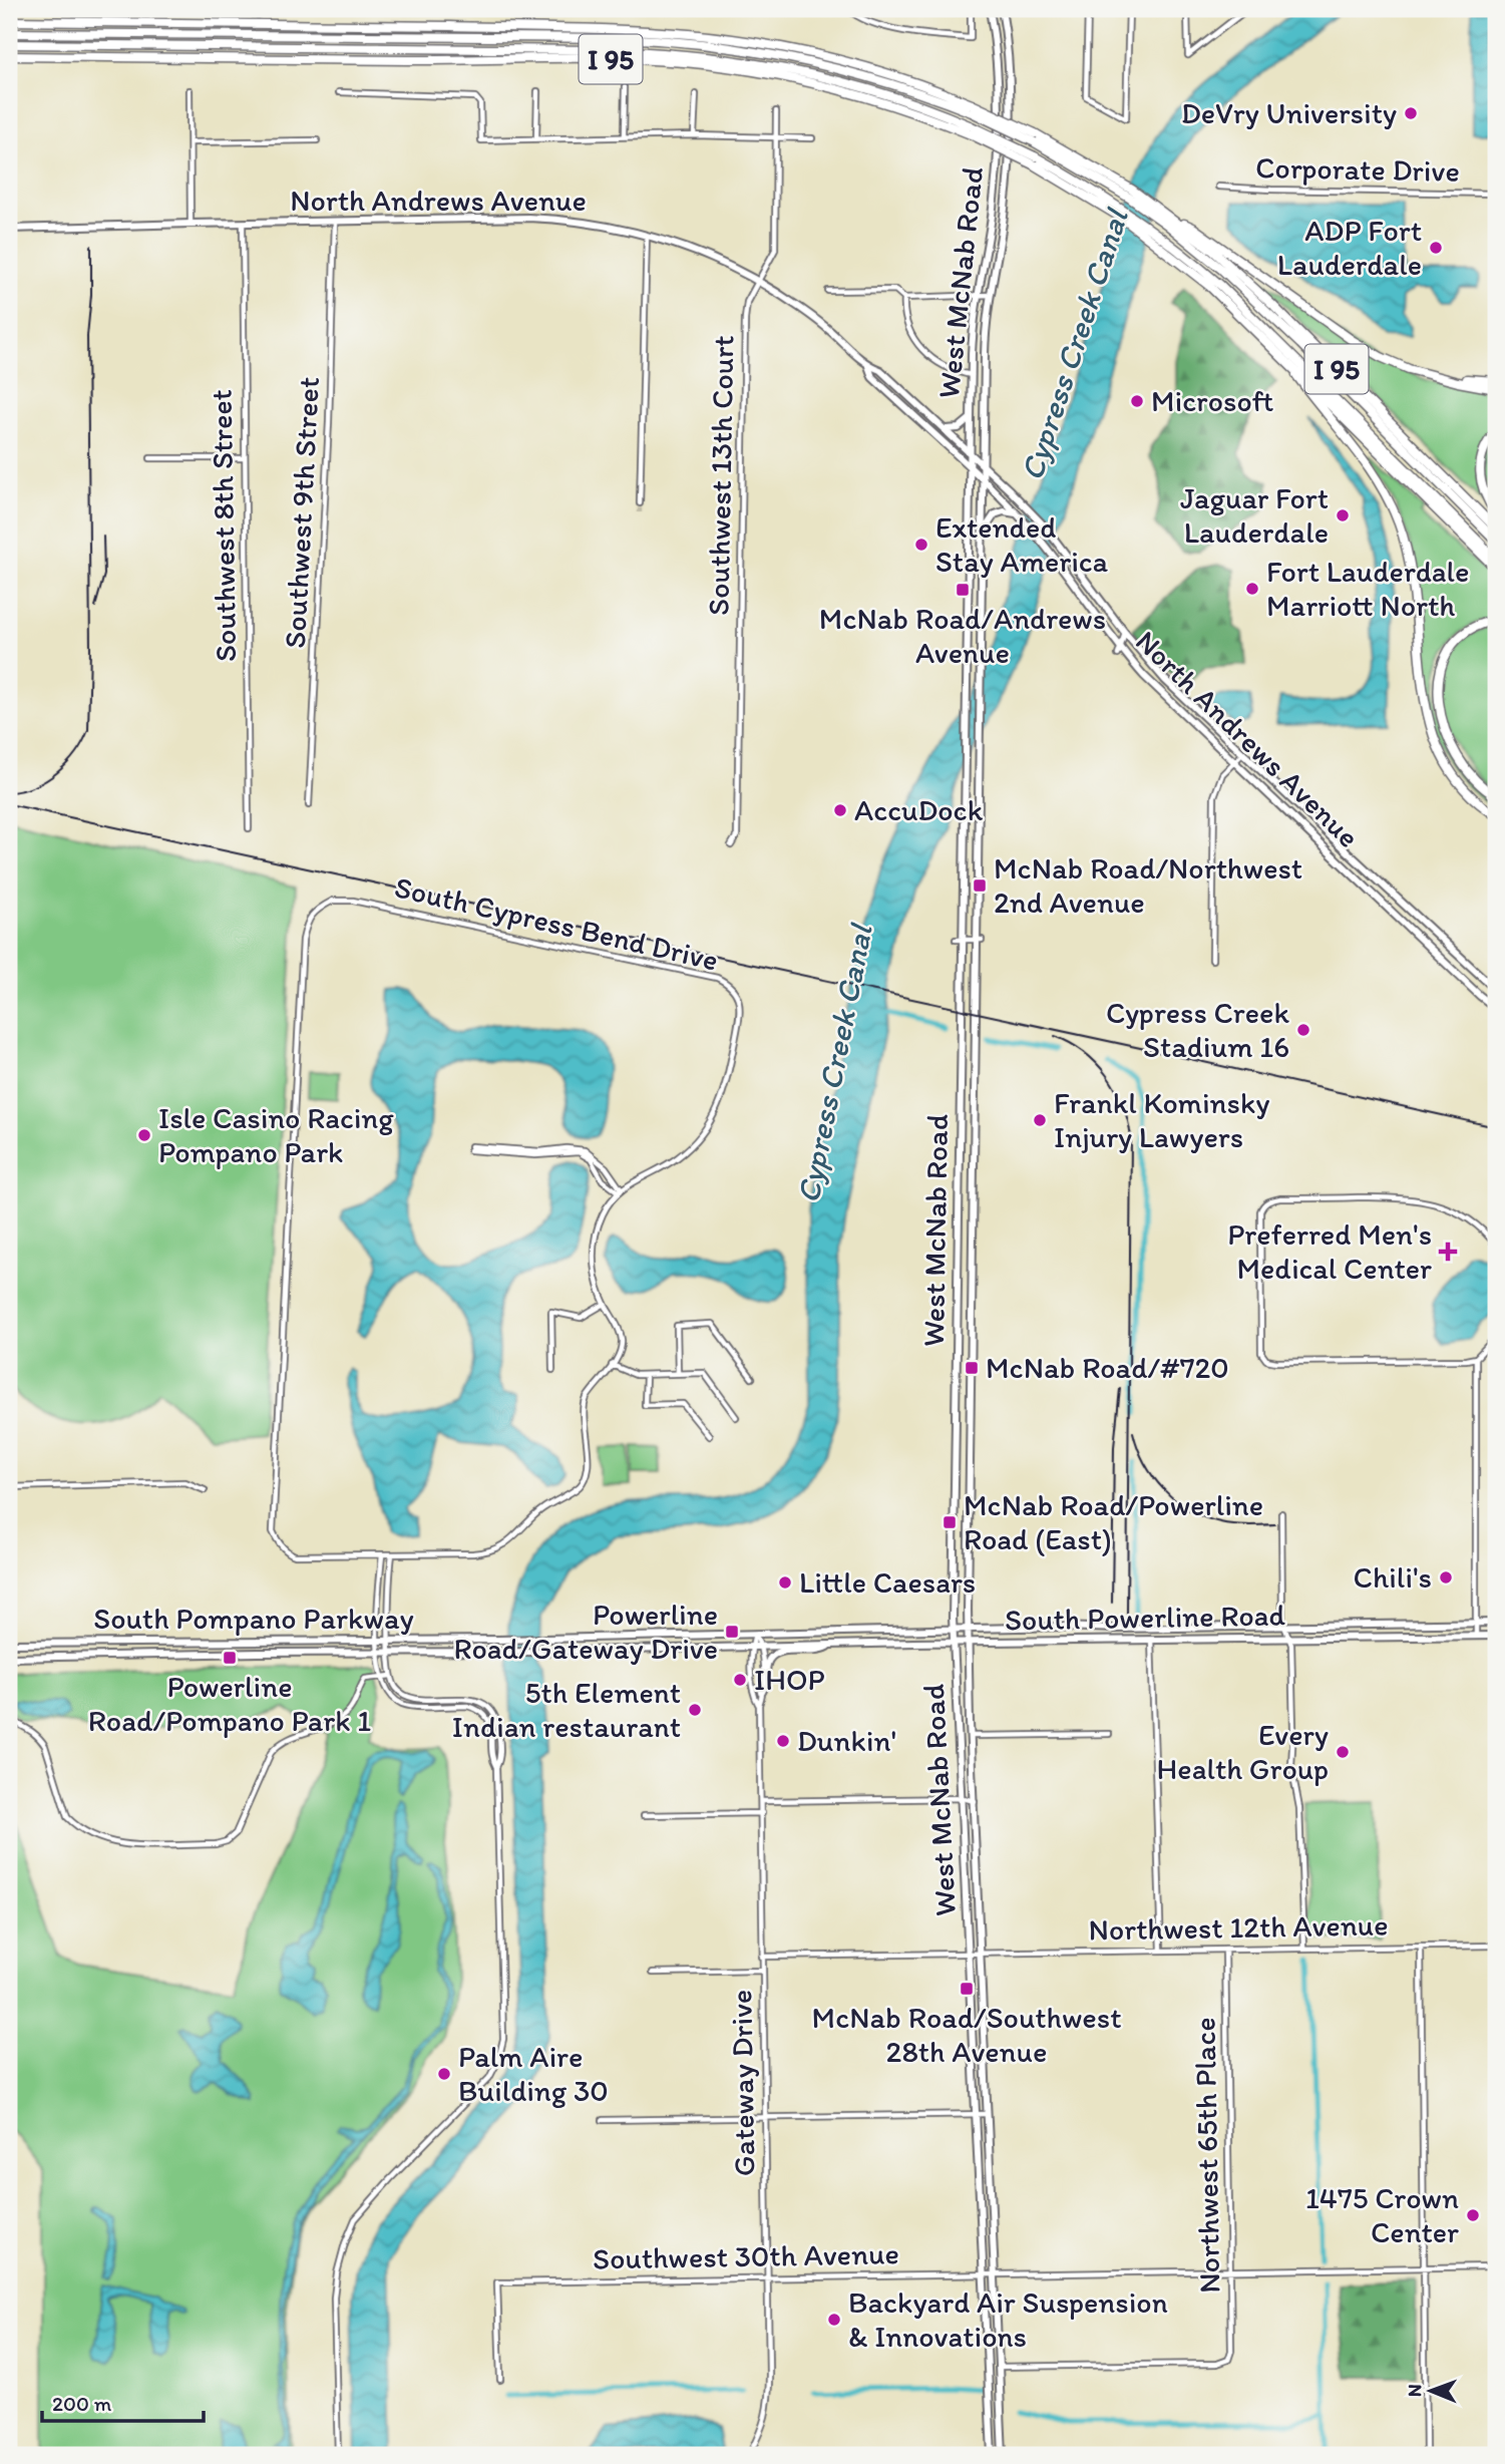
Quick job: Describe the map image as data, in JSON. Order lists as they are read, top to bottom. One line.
{"streets":{"highway":["I 95"],"main road":["North Andrews Avenue","West McNab Road","South Powerline Road","South Pompano Parkway"],"street":["Corporate Drive","Southwest 13th Court","Southwest 9th Street","Southwest 8th Street","South Cypress Bend Drive","Northwest 12th Avenue","Gateway Drive","Northwest 65th Place","Southwest 30th Avenue"]},"crossings":[["North Andrews Avenue","West McNab Road"],["North Andrews Avenue","Southwest 13th Court"],["North Andrews Avenue","Southwest 9th Street"],["North Andrews Avenue","Southwest 8th Street"],["West McNab Road","South Powerline Road"],["West McNab Road","Northwest 12th Avenue"],["West McNab Road","Northwest 65th Place"],["West McNab Road","Southwest 30th Avenue"],["South Powerline Road","South Pompano Parkway"],["South Powerline Road","Gateway Drive"],["Northwest 12th Avenue","Gateway Drive"],["Northwest 12th Avenue","Northwest 65th Place"],["Gateway Drive","Southwest 30th Avenue"],["Northwest 65th Place","Southwest 30th Avenue"]],"water":["Cypress Creek Canal"],"places":{"other":["DeVry University","ADP Fort Lauderdale","Microsoft","Jaguar Fort Lauderdale","Extended Stay America","Fort Lauderdale Marriott North","AccuDock","Cypress Creek Stadium 16","Frankl Kominsky Injury Lawyers","Isle Casino Racing Pompano Park","Chili's","Little Caesars","IHOP","5th Element Indian restaurant","Dunkin'","Every Health Group","Palm Aire Building 30","1475 Crown Center","Backyard Air Suspension & Innovations"],"transit":["McNab Road/Andrews Avenue","McNab Road/Northwest 2nd Avenue","McNab Road/#720","McNab Road/Powerline Road (East)","Powerline Road/Gateway Drive","Powerline Road/Pompano Park 1","McNab Road/Southwest 28th Avenue"],"health":["Preferred Men's Medical Center"]},"scale_bar":"200 m","north":"left"}
